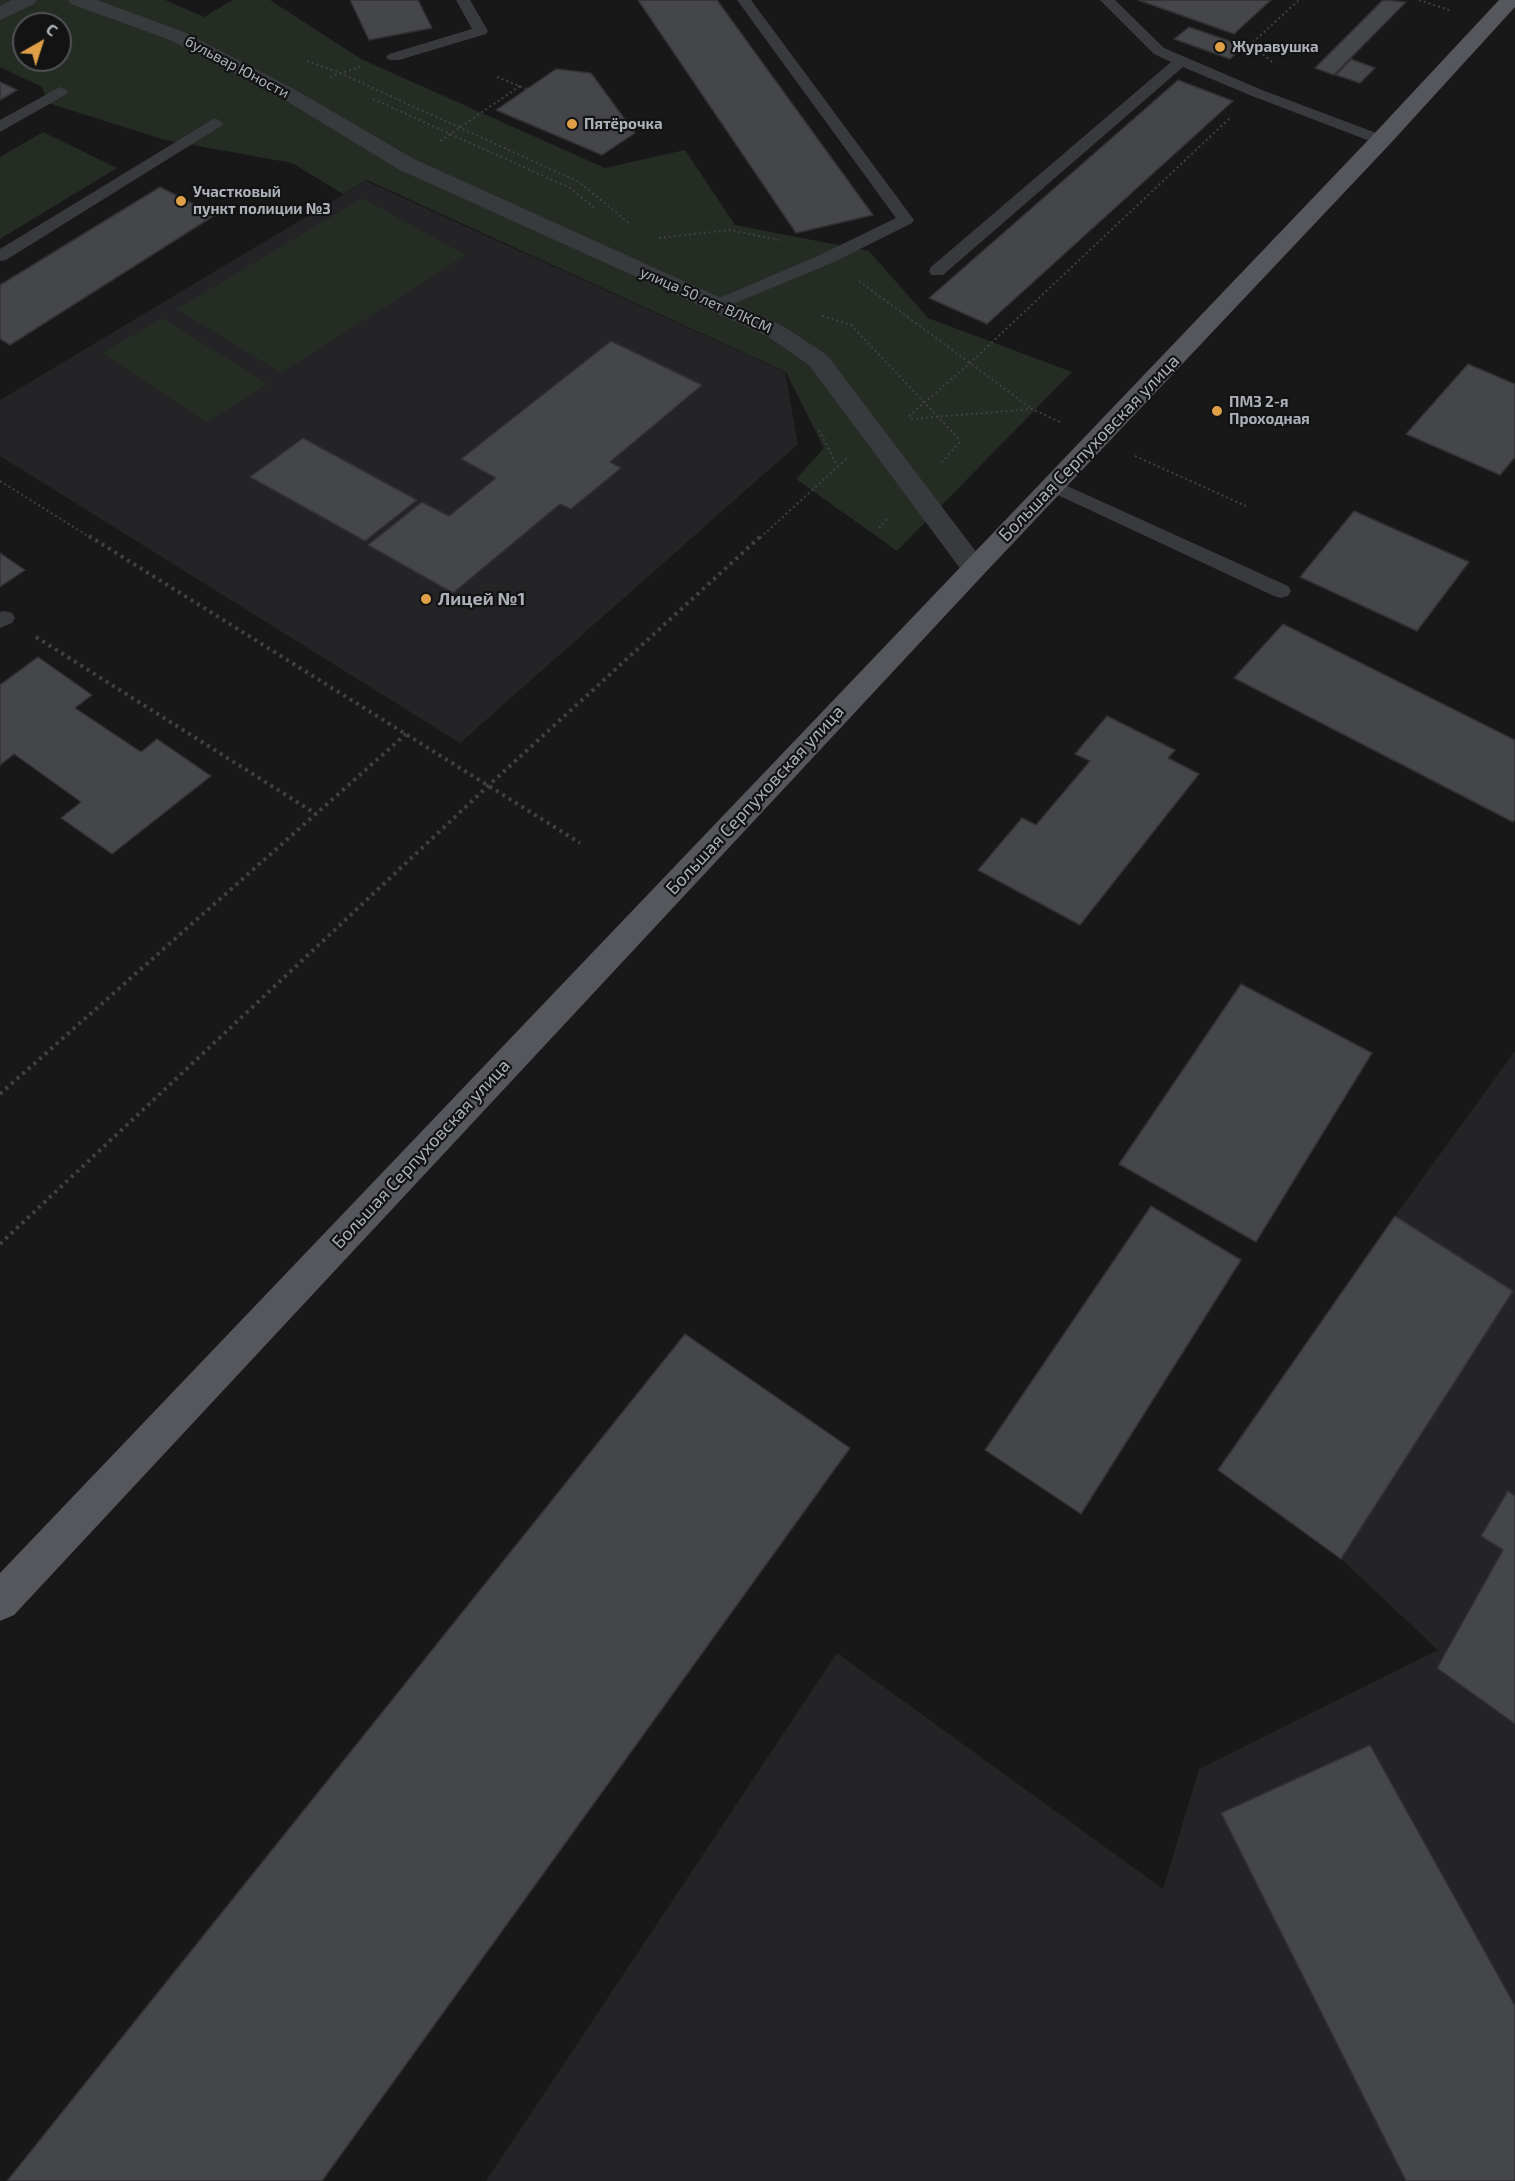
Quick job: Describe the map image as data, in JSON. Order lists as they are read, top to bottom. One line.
{"streets":{"main road":["Большая Серпуховская улица"],"street":["бульвар Юности","улица 50 лет ВЛКСМ"]},"crossings":[["бульвар Юности","улица 50 лет ВЛКСМ"],["улица 50 лет ВЛКСМ","Большая Серпуховская улица"]],"places":["Журавушка","Пятёрочка","Участковый пункт полиции №3","ПМЗ 2-я Проходная","Лицей №1"],"north":"top right"}
